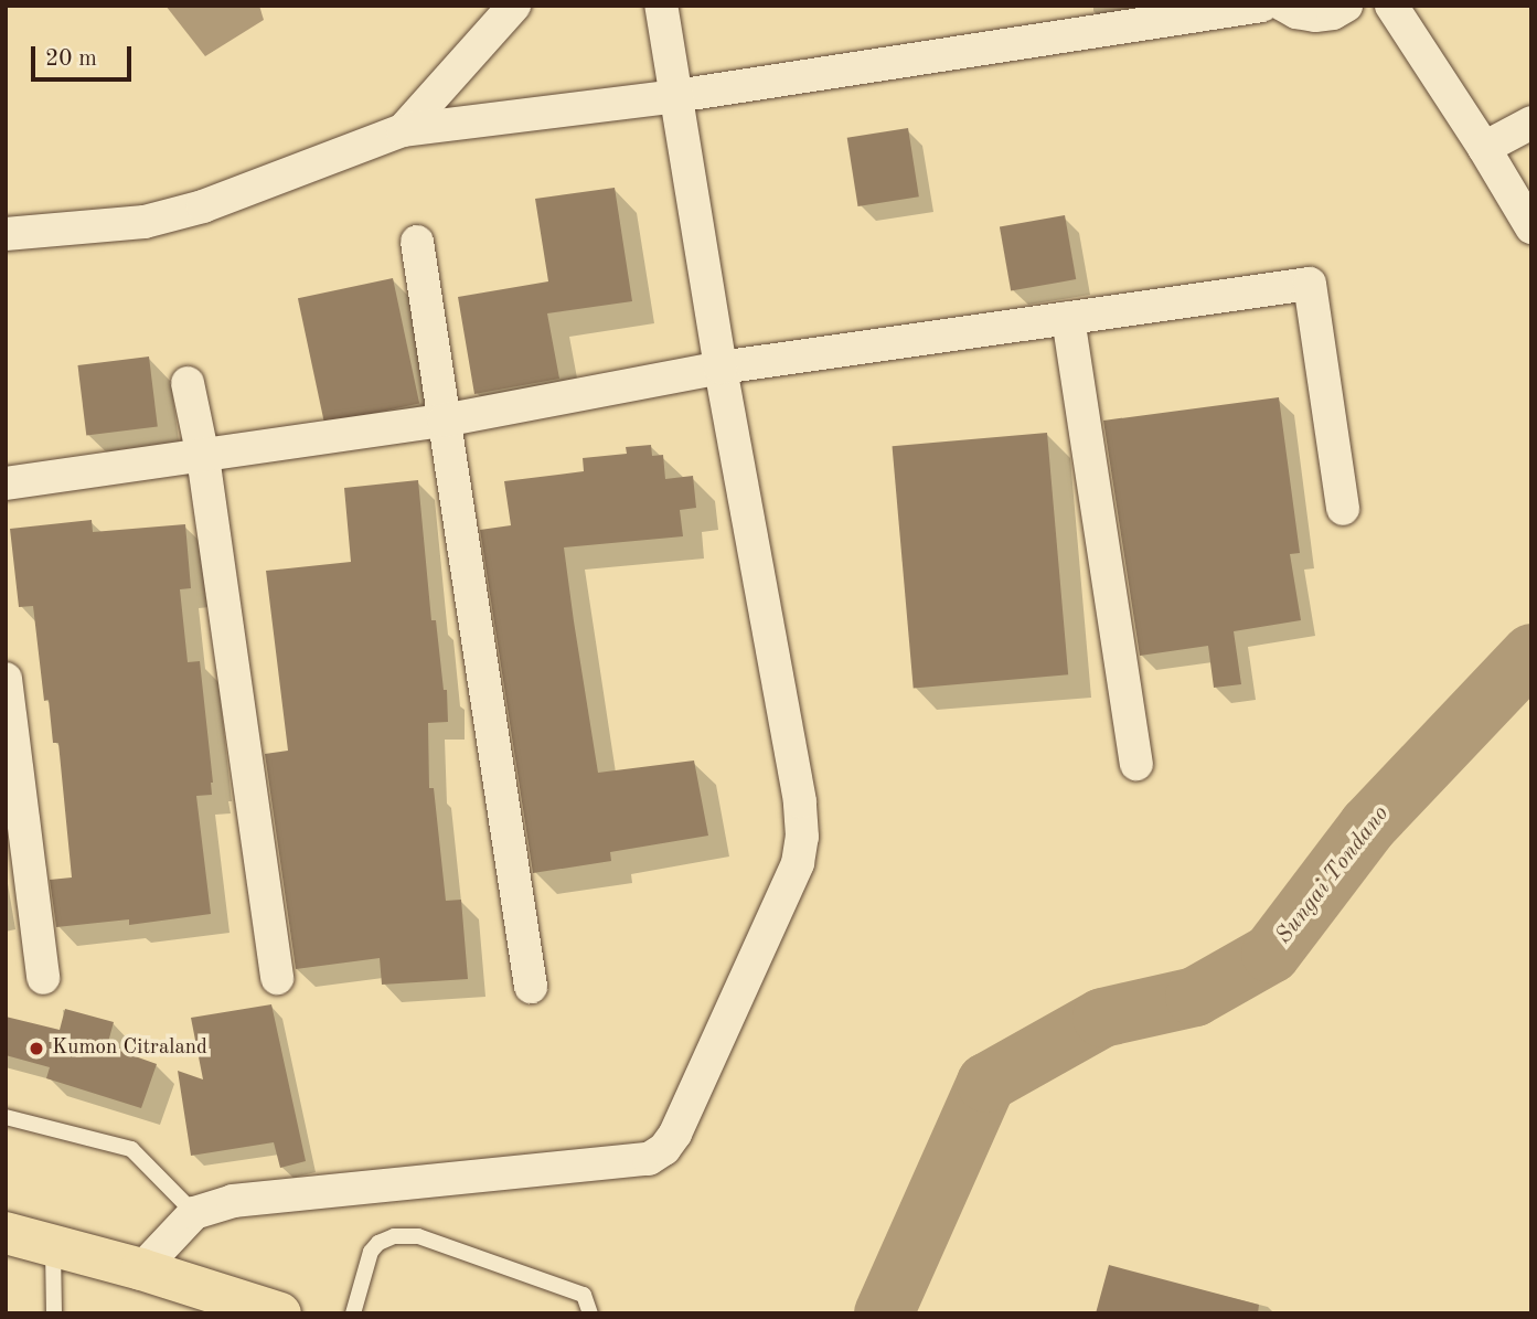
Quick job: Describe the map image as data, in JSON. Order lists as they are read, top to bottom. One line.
{"water":["Sungai Tondano"],"places":["Kumon Citraland"],"scale_bar":"20 m"}
